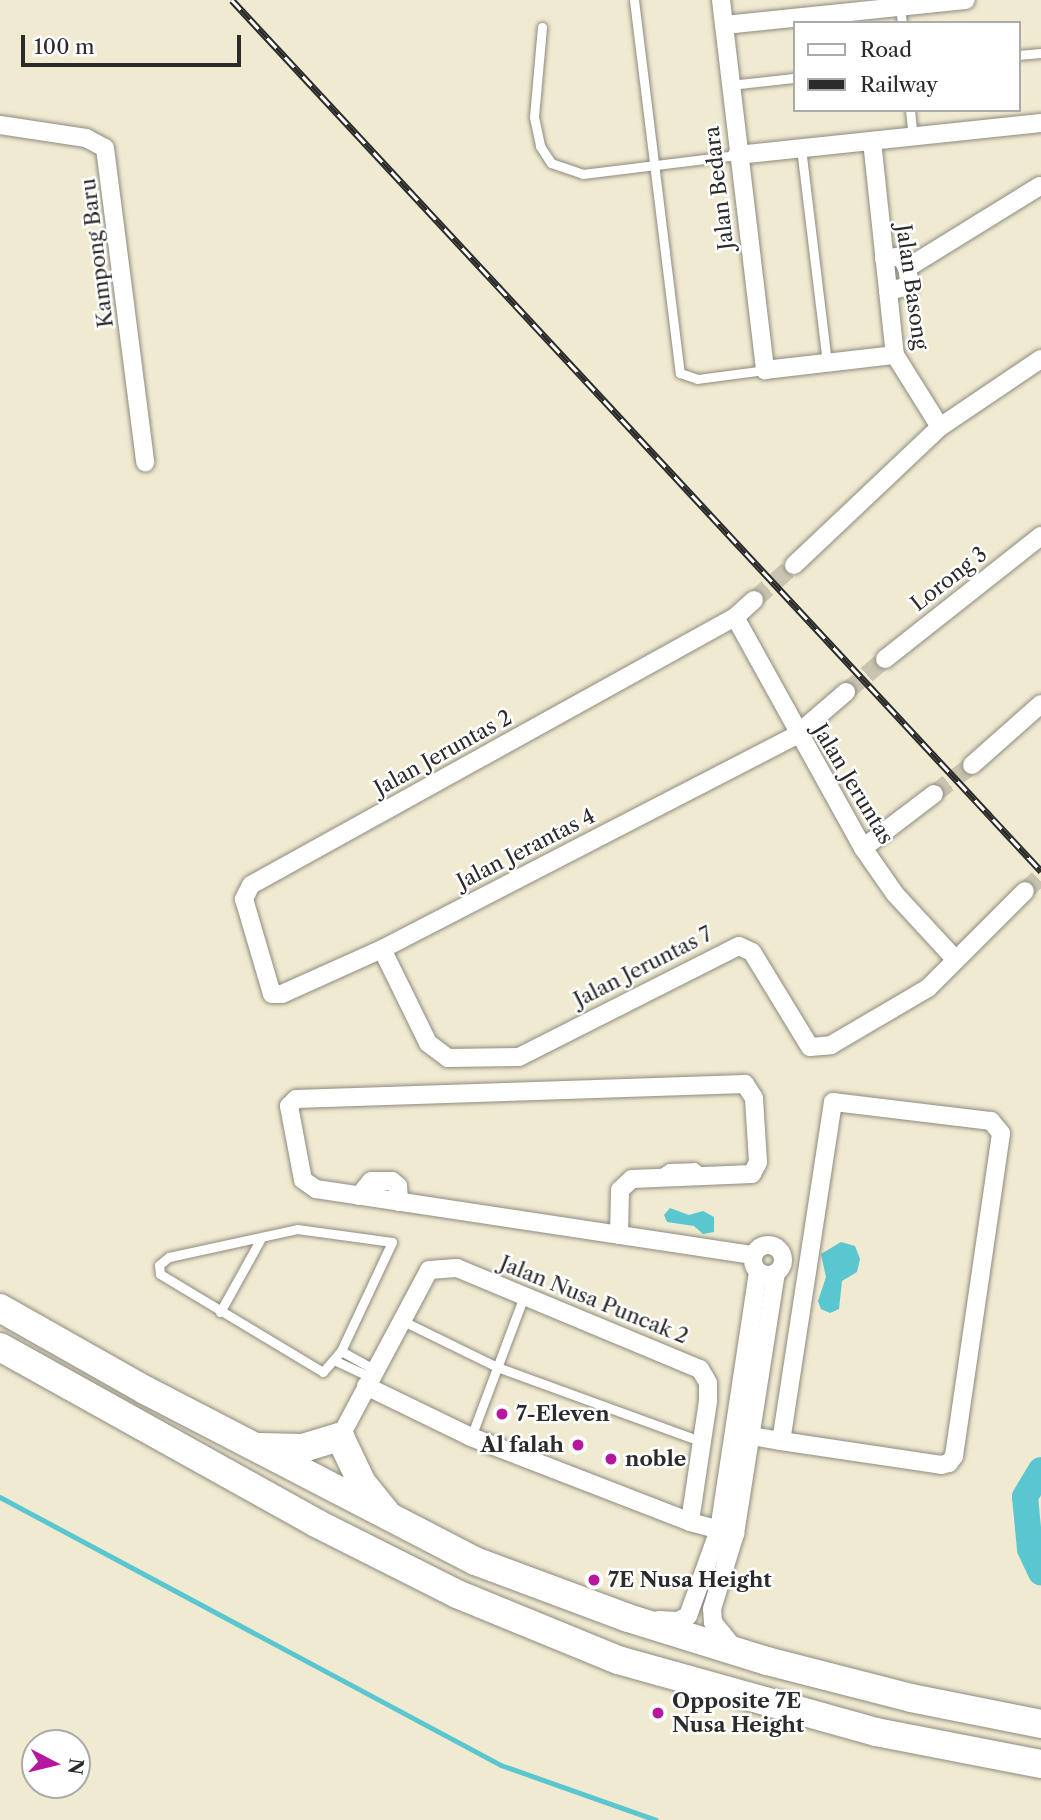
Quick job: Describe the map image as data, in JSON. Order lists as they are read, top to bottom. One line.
{"streets":{"street":["Jalan Bedara","Kampong Baru","Jalan Basong","Lorong 3","Jalan Jeruntas 2","Jalan Jeruntas","Jalan Jerantas 4","Jalan Jeruntas 7","Jalan Nusa Puncak 2"]},"crossings":[["Jalan Jeruntas 2","Jalan Jeruntas"],["Jalan Jeruntas 2","Jalan Jerantas 4"],["Jalan Jeruntas","Jalan Jerantas 4"],["Jalan Jeruntas","Jalan Jeruntas 7"],["Jalan Jerantas 4","Jalan Jeruntas 7"]],"places":["7-Eleven","Al falah","noble","7E Nusa Height","Opposite 7E Nusa Height"],"legend":["Road","Railway"],"scale_bar":"100 m","north":"right"}
